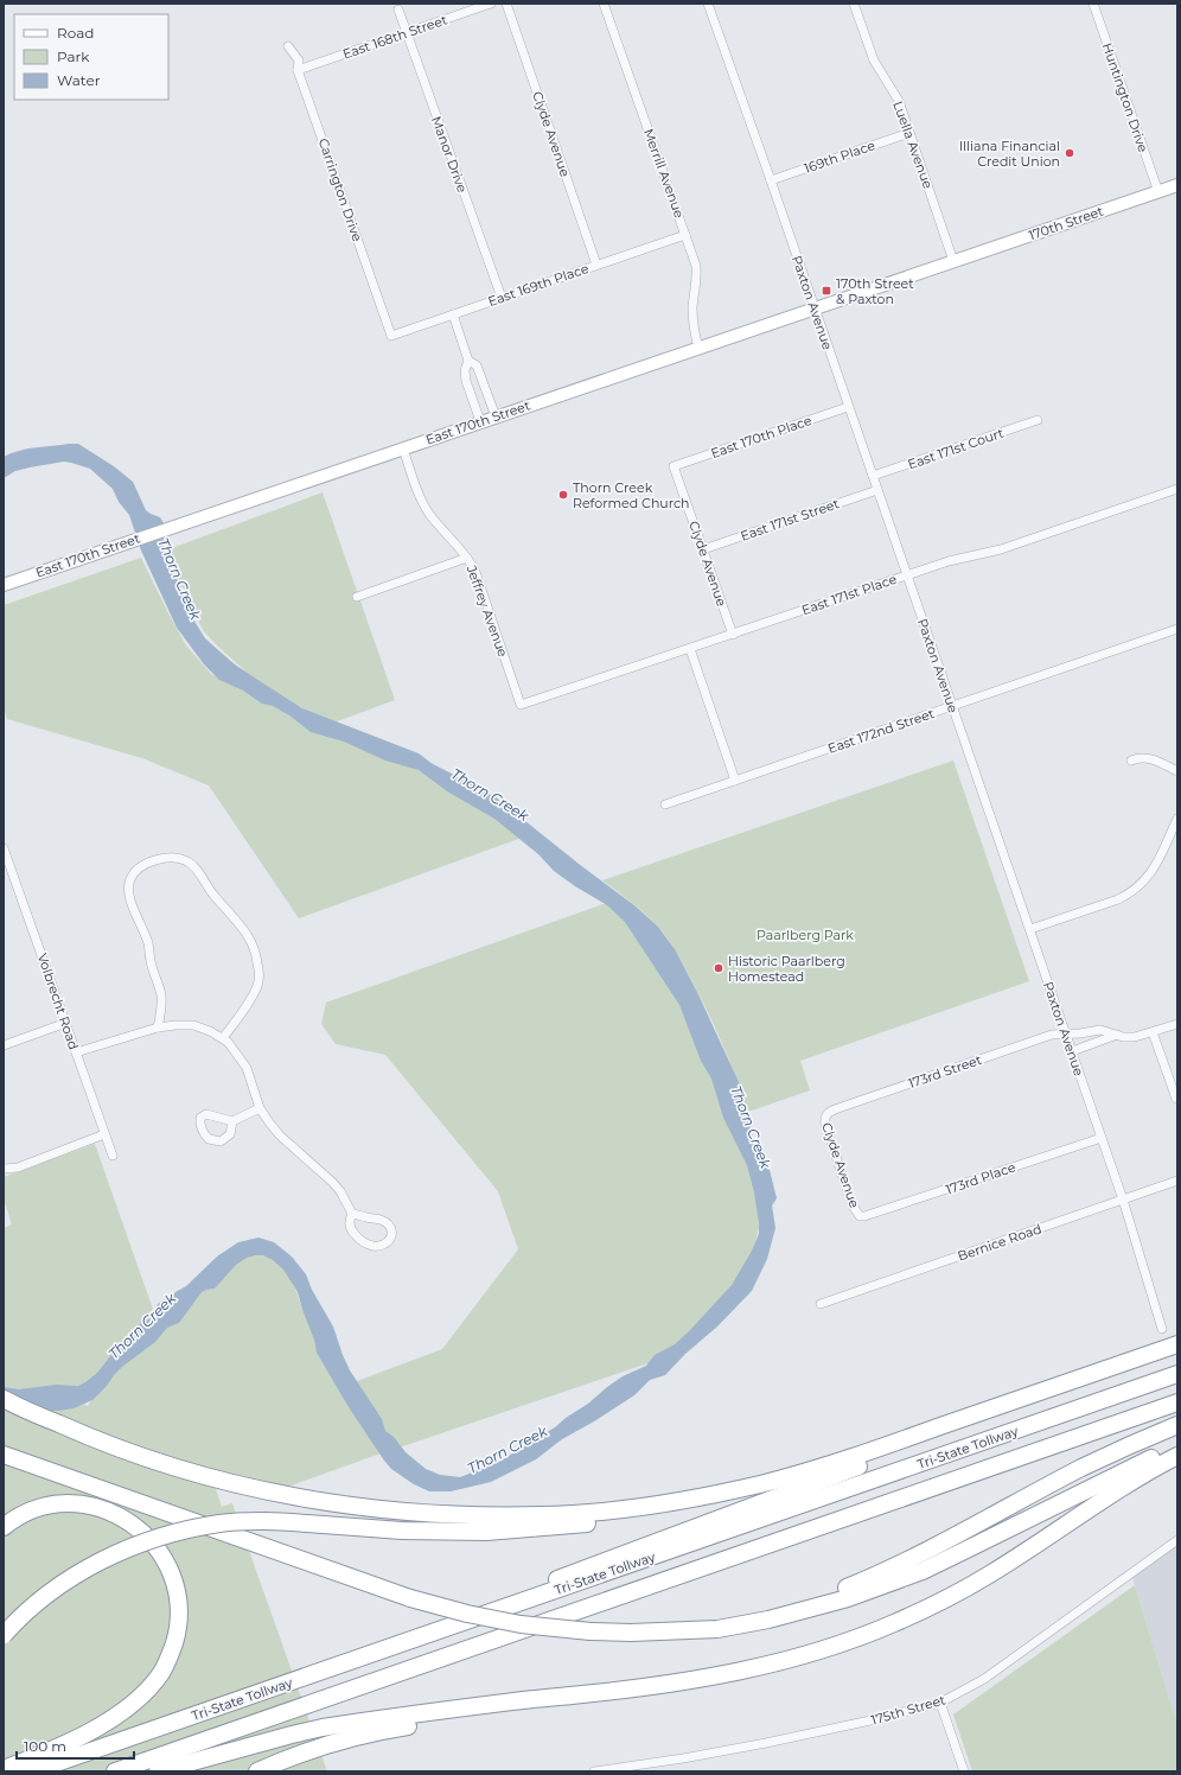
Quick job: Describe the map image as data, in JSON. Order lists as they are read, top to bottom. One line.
{"streets":{"highway":["Tri-State Tollway"],"street":["East 168th Street","Huntington Drive","Clyde Avenue","Luella Avenue","Manor Drive","169th Place","Merrill Avenue","Carrington Drive","170th Street","East 169th Place","Paxton Avenue","East 170th Street","East 170th Place","East 171st Court","East 171st Street","East 171st Place","Jeffrey Avenue","East 172nd Street","Volbrecht Road","173rd Street","173rd Place","Bernice Road","175th Street"]},"crossings":[["East 168th Street","Manor Drive"],["East 168th Street","Carrington Drive"],["Huntington Drive","170th Street"],["Clyde Avenue","East 169th Place"],["Clyde Avenue","East 170th Place"],["Clyde Avenue","East 171st Street"],["Clyde Avenue","East 171st Place"],["Clyde Avenue","173rd Street"],["Clyde Avenue","173rd Place"],["Luella Avenue","169th Place"],["Luella Avenue","170th Street"],["Luella Avenue","East 170th Street"],["Manor Drive","East 169th Place"],["169th Place","Paxton Avenue"],["Merrill Avenue","East 169th Place"],["Merrill Avenue","East 170th Street"],["Carrington Drive","East 169th Place"],["170th Street","East 170th Street"],["Paxton Avenue","East 170th Street"],["Paxton Avenue","East 170th Place"],["Paxton Avenue","East 171st Court"],["Paxton Avenue","East 171st Street"],["Paxton Avenue","East 171st Place"],["Paxton Avenue","East 172nd Street"],["Paxton Avenue","173rd Street"],["Paxton Avenue","173rd Place"],["Paxton Avenue","Bernice Road"],["East 170th Street","Jeffrey Avenue"],["East 171st Place","Jeffrey Avenue"]],"water":["Thorn Creek"],"parks":["Paarlberg Park"],"places":{"other":["Illiana Financial Credit Union","Thorn Creek Reformed Church","Historic Paarlberg Homestead"],"transit":["170th Street & Paxton"]},"legend":["Road","Park","Water"],"scale_bar":"100 m"}
